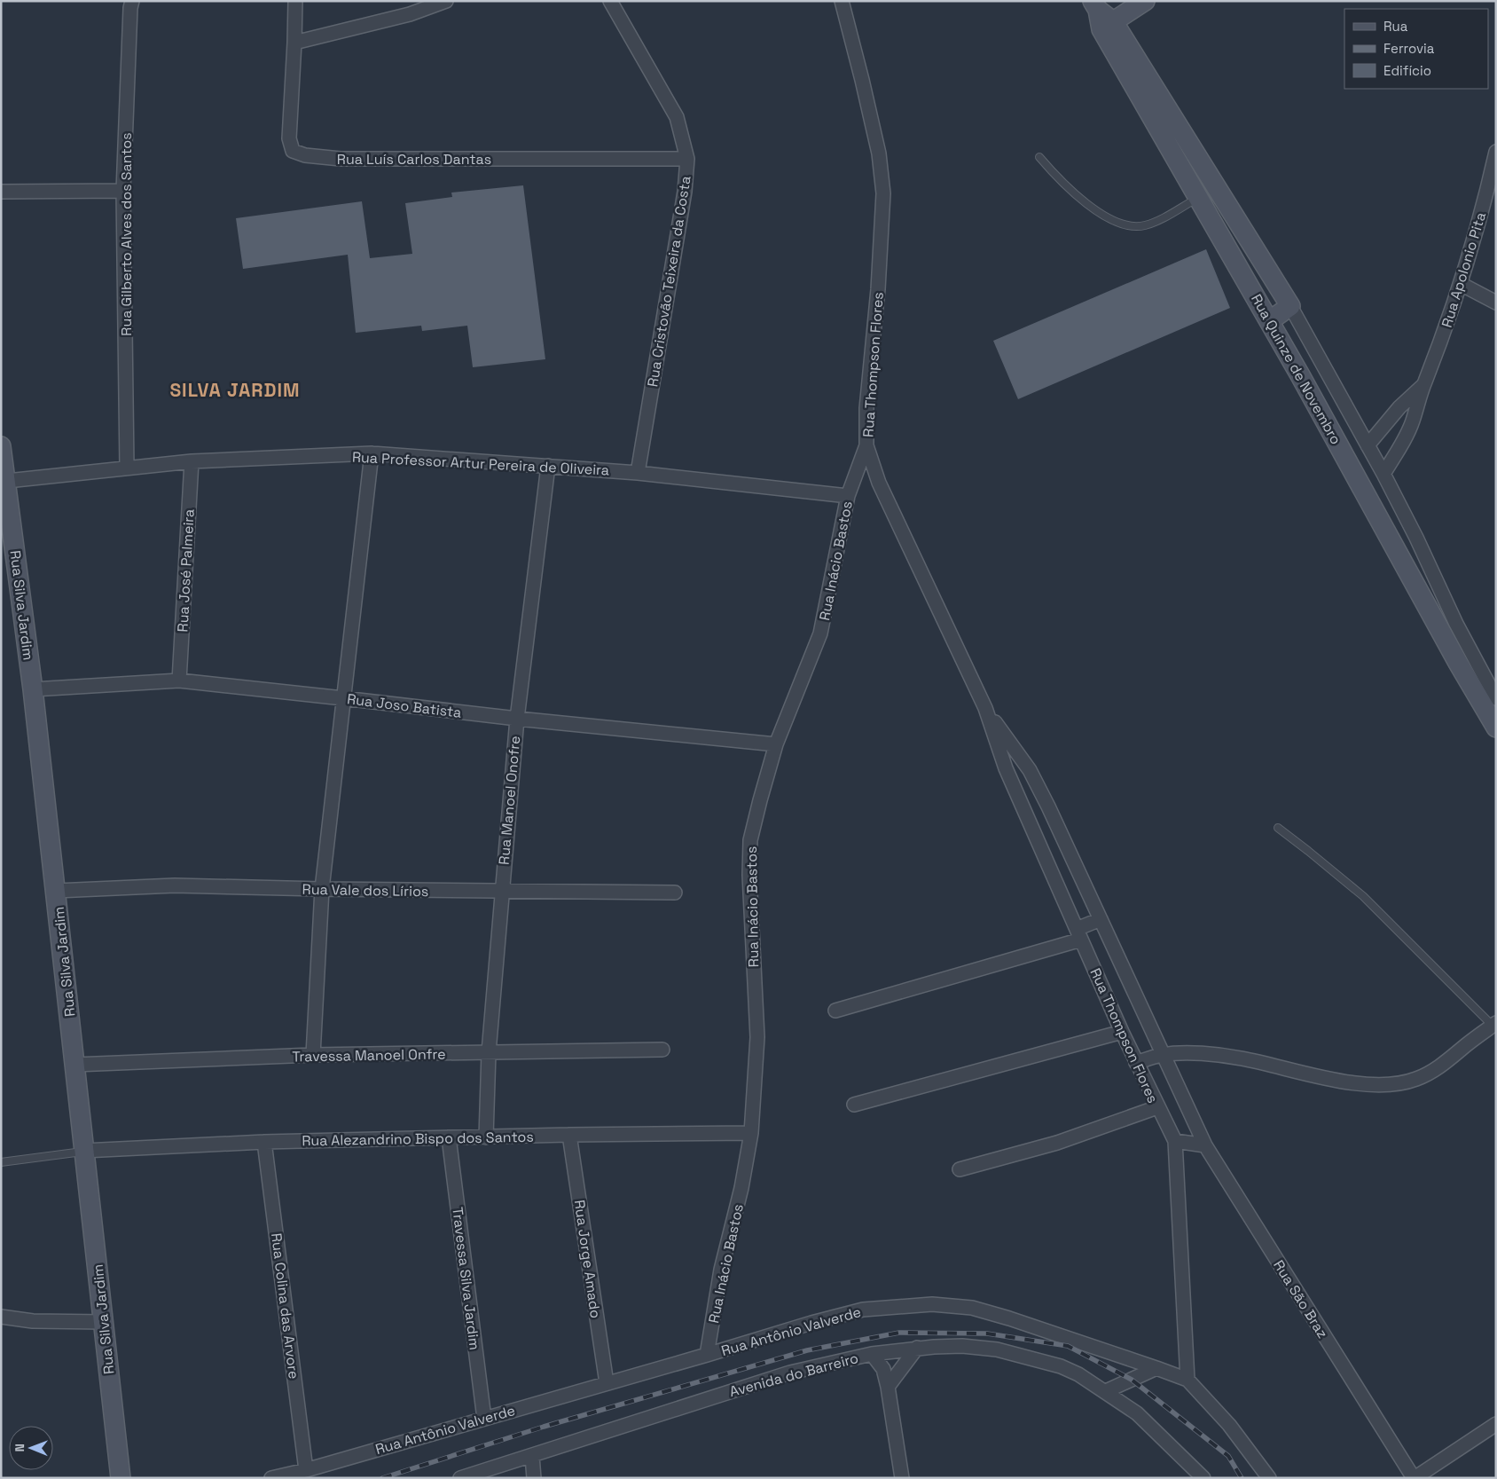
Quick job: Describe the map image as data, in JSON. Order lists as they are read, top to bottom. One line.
{"streets":{"main road":["Rua Quinze de Novembro","Rua Silva Jardim"],"street":["Rua Luís Carlos Dantas","Rua Gilberto Alves dos Santos","Rua Apolonio Pita","Rua Cristovão Teixeira da Costa","Rua Thompson Flores","Rua Professor Artur Pereira de Oliveira","Rua Inácio Bastos","Rua José Palmeira","Rua Joso Batista","Rua Manoel Onofre","Rua Vale dos Lírios","Travessa Manoel Onfre","Rua Alezandrino Bispo dos Santos","Rua Jorge Amado","Travessa Silva Jardim","Rua São Braz","Rua Colina das Arvore","Rua Antônio Valverde","Avenida do Barreiro"]},"crossings":[["Rua Luís Carlos Dantas","Rua Cristovão Teixeira da Costa"],["Rua Gilberto Alves dos Santos","Rua Professor Artur Pereira de Oliveira"],["Rua Cristovão Teixeira da Costa","Rua Professor Artur Pereira de Oliveira"],["Rua Thompson Flores","Rua Inácio Bastos"],["Rua Thompson Flores","Rua São Braz"],["Rua Thompson Flores","Rua Antônio Valverde"],["Rua Professor Artur Pereira de Oliveira","Rua Inácio Bastos"],["Rua Professor Artur Pereira de Oliveira","Rua José Palmeira"],["Rua Professor Artur Pereira de Oliveira","Rua Silva Jardim"],["Rua Professor Artur Pereira de Oliveira","Rua Manoel Onofre"],["Rua Inácio Bastos","Rua Joso Batista"],["Rua Inácio Bastos","Rua Alezandrino Bispo dos Santos"],["Rua Inácio Bastos","Rua Antônio Valverde"],["Rua José Palmeira","Rua Joso Batista"],["Rua Silva Jardim","Rua Joso Batista"],["Rua Silva Jardim","Rua Vale dos Lírios"],["Rua Silva Jardim","Travessa Manoel Onfre"],["Rua Silva Jardim","Rua Alezandrino Bispo dos Santos"],["Rua Joso Batista","Rua Manoel Onofre"],["Rua Manoel Onofre","Rua Vale dos Lírios"],["Rua Manoel Onofre","Travessa Manoel Onfre"],["Rua Manoel Onofre","Rua Alezandrino Bispo dos Santos"],["Rua Alezandrino Bispo dos Santos","Rua Jorge Amado"],["Rua Alezandrino Bispo dos Santos","Travessa Silva Jardim"],["Rua Alezandrino Bispo dos Santos","Rua Colina das Arvore"],["Rua Jorge Amado","Rua Antônio Valverde"],["Travessa Silva Jardim","Rua Antônio Valverde"],["Rua Colina das Arvore","Rua Antônio Valverde"]],"districts":["SILVA JARDIM"],"legend":["Rua","Ferrovia","Edifício"],"north":"left"}
